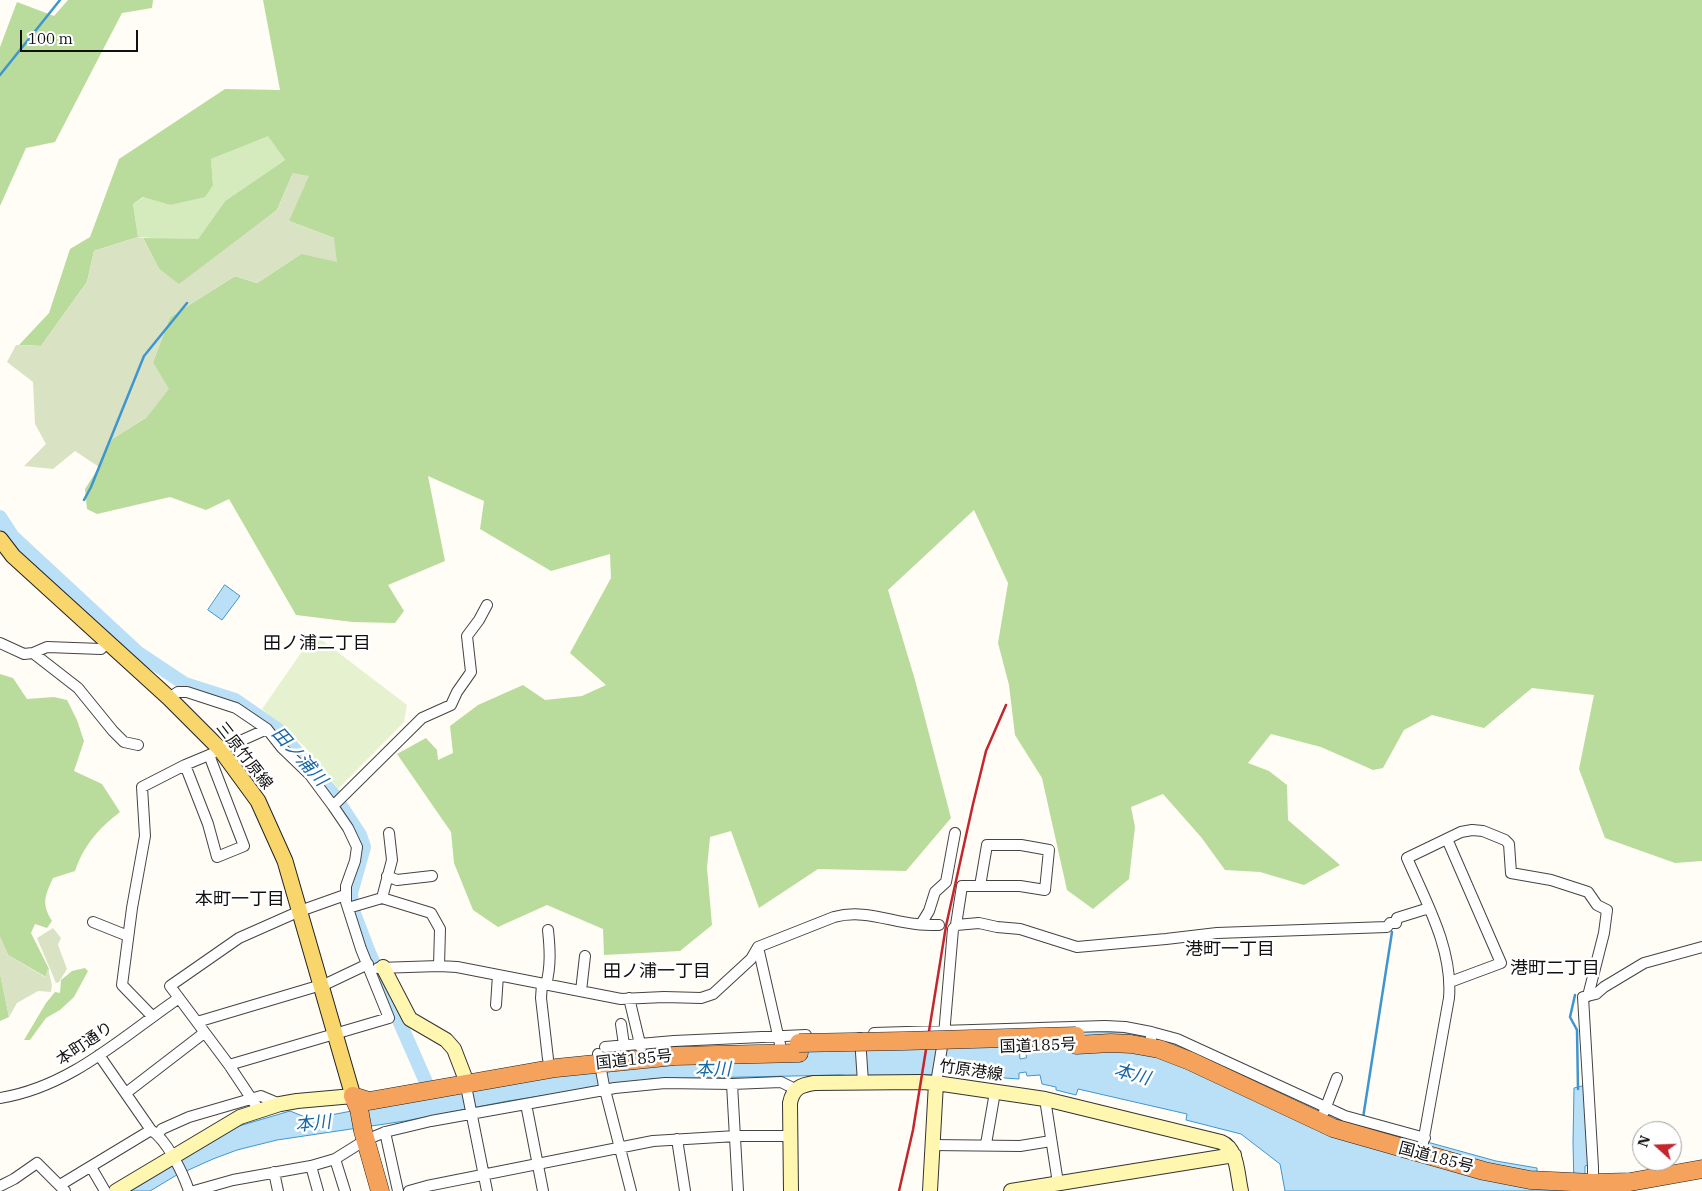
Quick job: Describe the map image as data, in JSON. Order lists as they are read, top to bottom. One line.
{"streets":{"highway":["国道185号"],"main road":["三原竹原線"],"street":["本町通り","竹原港線"]},"crossings":[["三原竹原線","国道185号"]],"districts":["田ノ浦二丁目","本町一丁目","港町一丁目","港町二丁目","田ノ浦一丁目"],"water":["田ノ浦川","本川"],"scale_bar":"100 m","north":"left"}
